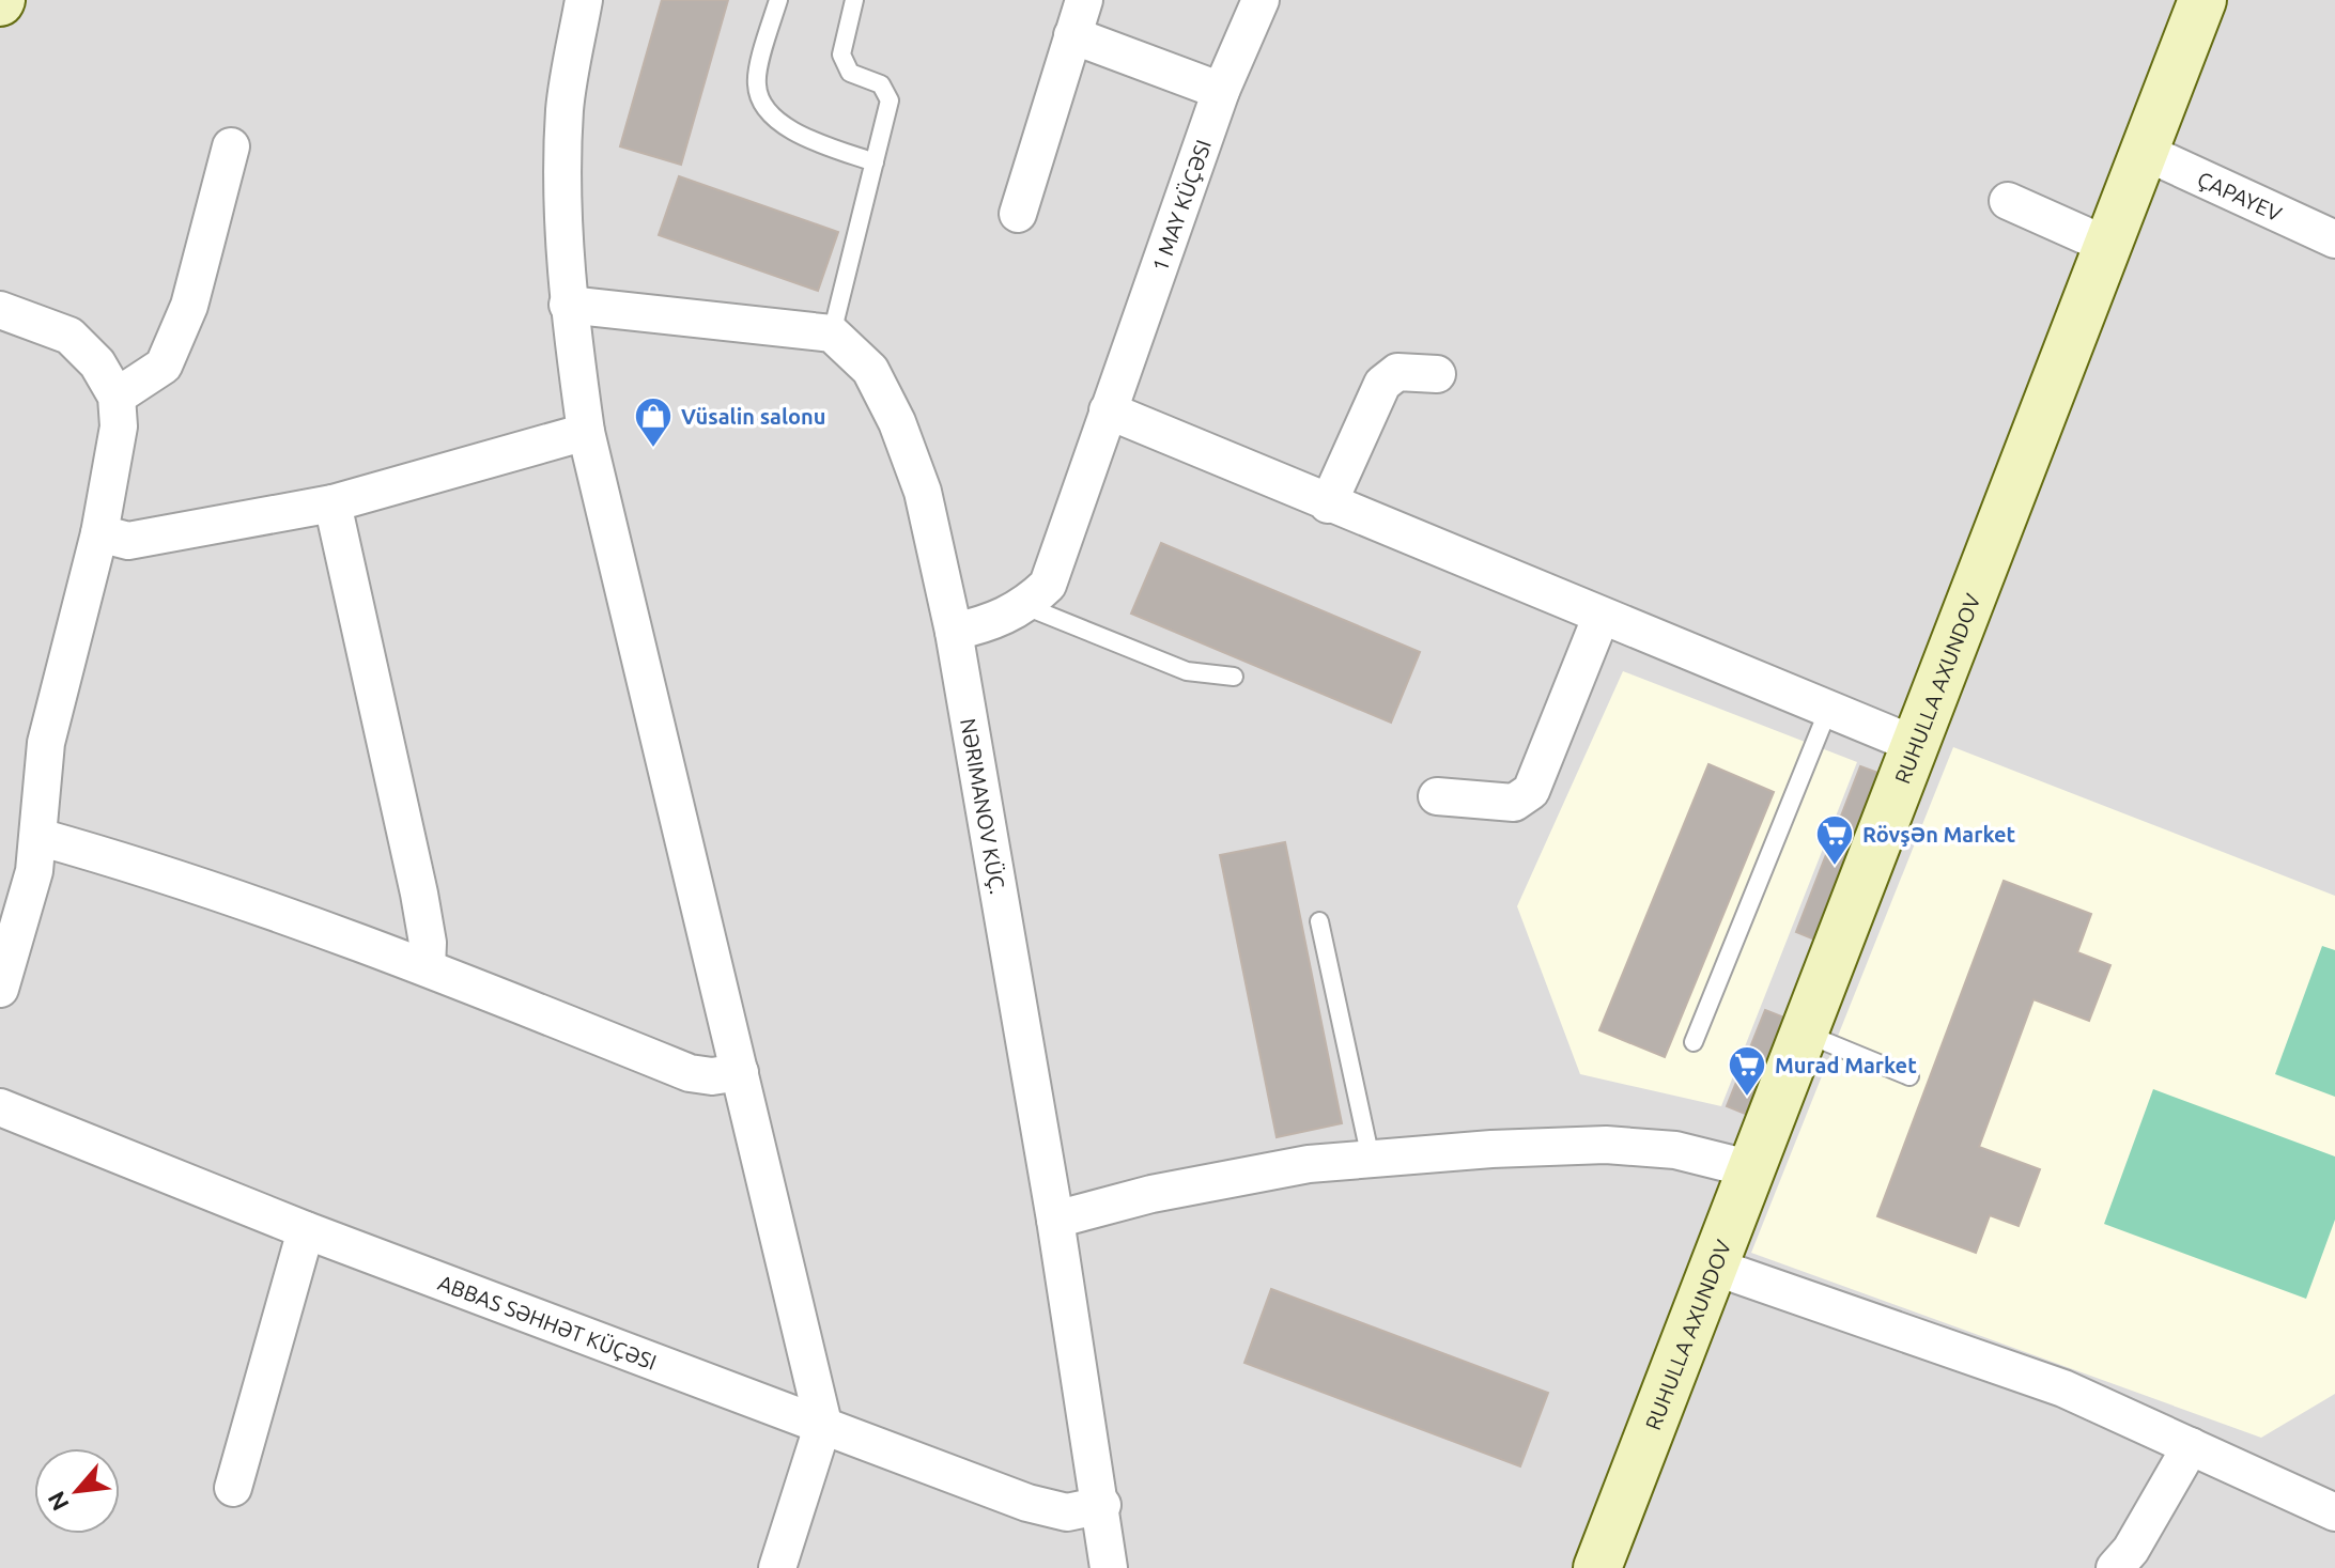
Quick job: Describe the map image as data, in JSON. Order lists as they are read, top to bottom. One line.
{"streets":{"street":["ÇAPAYEV","1 MAY KÜÇƏSI","RUHULLA AXUNDOV","NƏRIMANOV KÜÇ.","ABBAS SƏHHƏT KÜÇƏSI"]},"crossings":[["ÇAPAYEV","RUHULLA AXUNDOV"],["NƏRIMANOV KÜÇ.","ABBAS SƏHHƏT KÜÇƏSI"]],"places":{"shop":["Vüsalin salonu"],"supermarket":["Rövşən Market","Murad Market"]},"north":"bottom left"}
